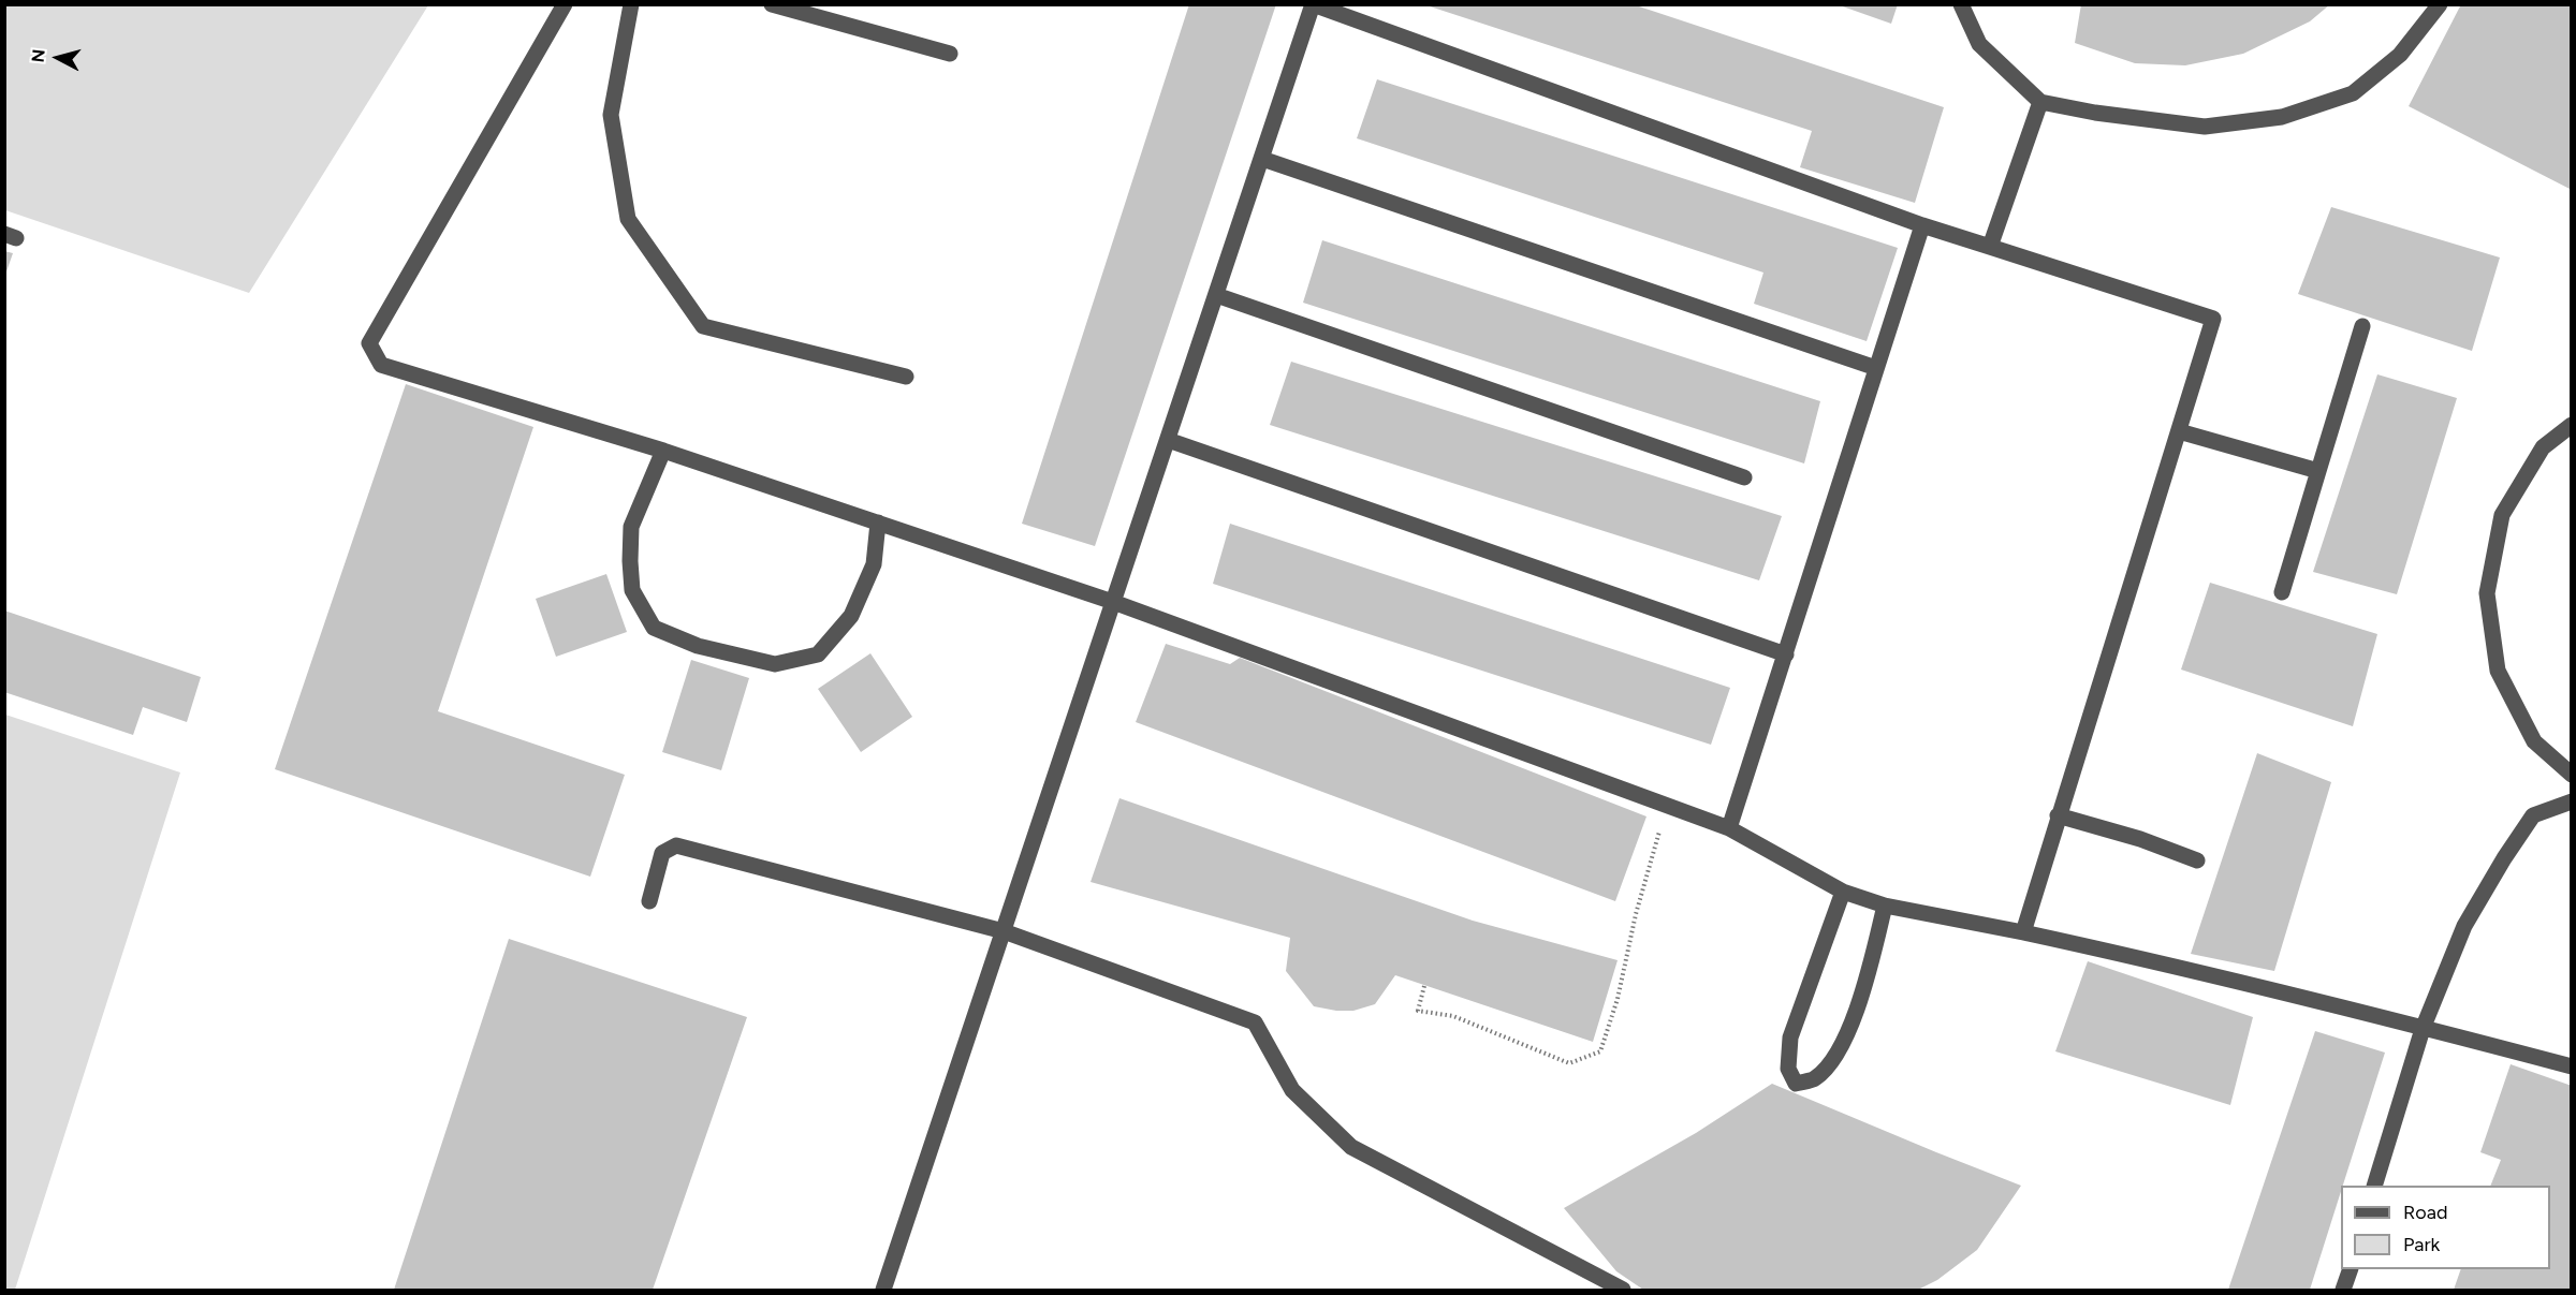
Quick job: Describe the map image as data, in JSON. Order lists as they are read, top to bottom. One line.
{"legend":["Road","Park"],"north":"left"}
